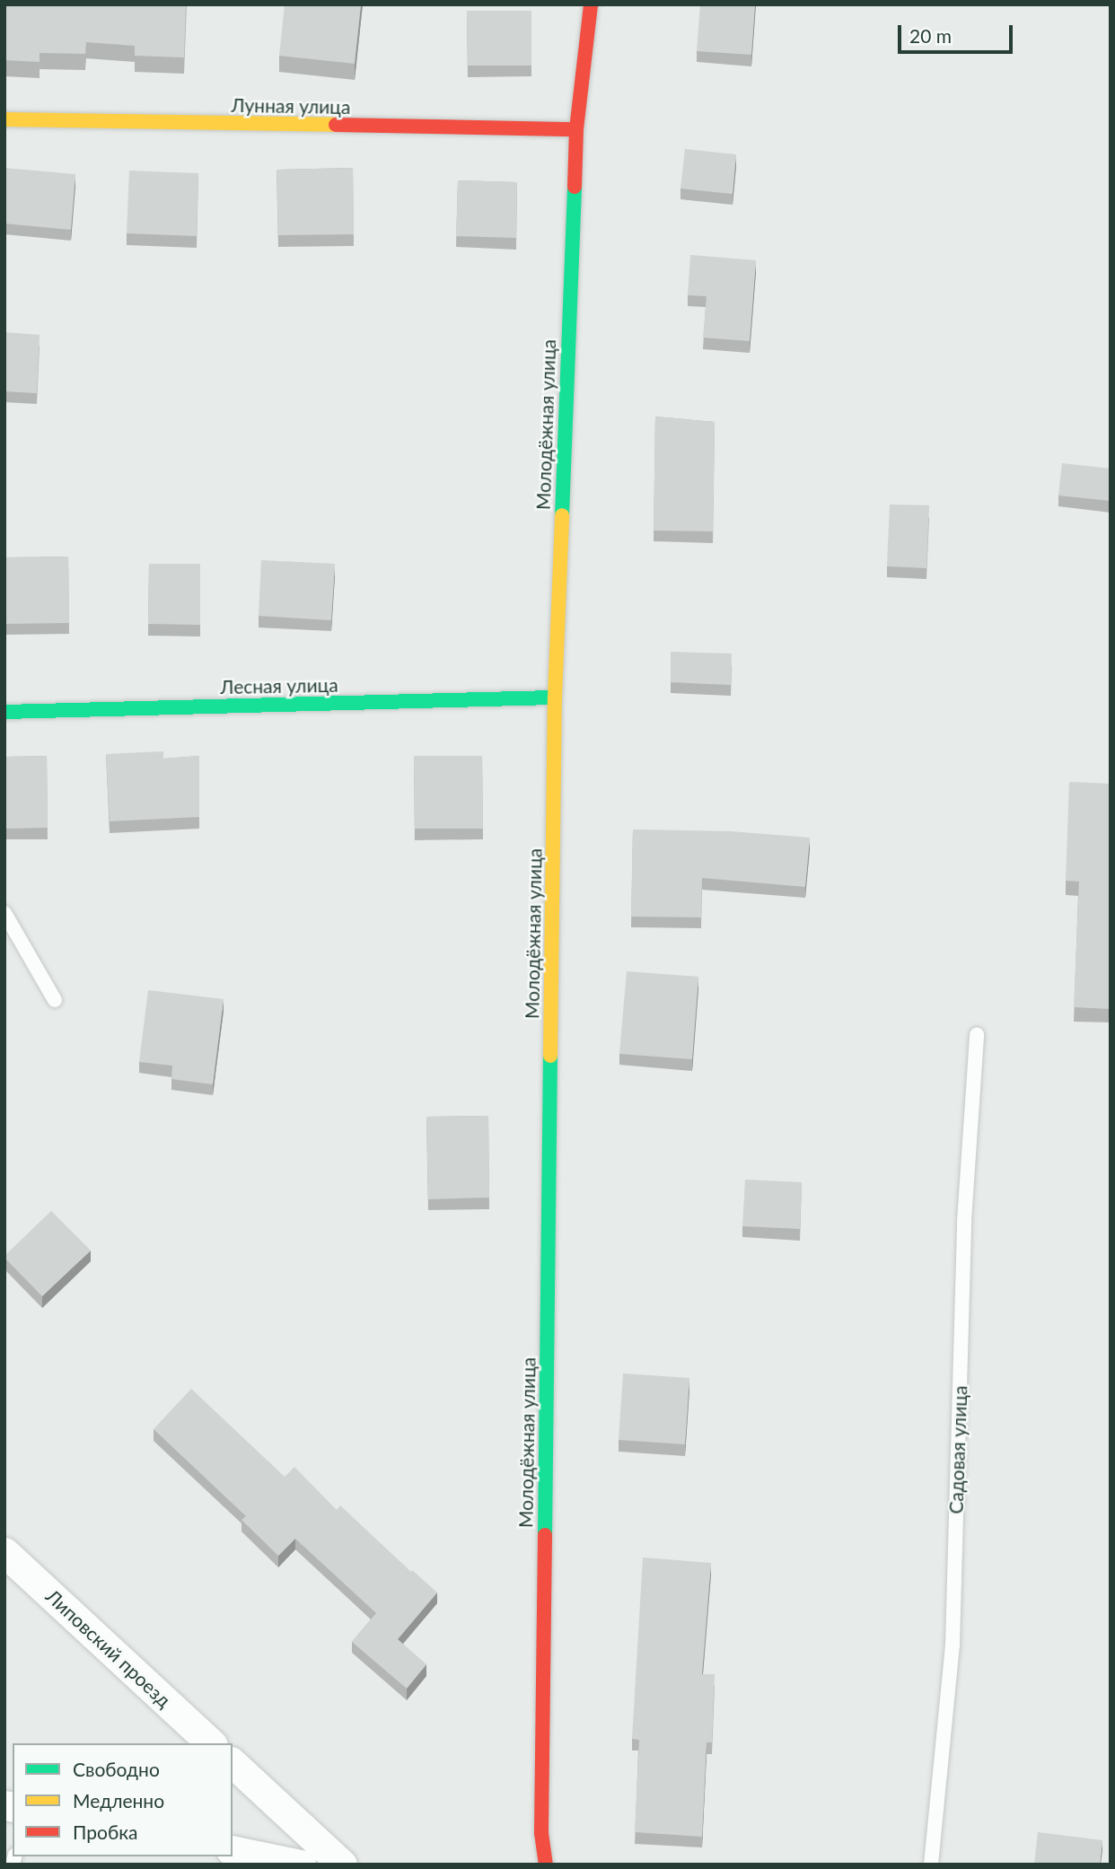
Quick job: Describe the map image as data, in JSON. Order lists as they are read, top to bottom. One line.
{"streets":{"street":["Лунная улица","Молодёжная улица","Лесная улица","Липовский проезд"],"lane":["Садовая улица"]},"crossings":[["Лунная улица","Молодёжная улица"],["Молодёжная улица","Лесная улица"]],"legend":["Свободно","Медленно","Пробка"],"scale_bar":"20 m"}
